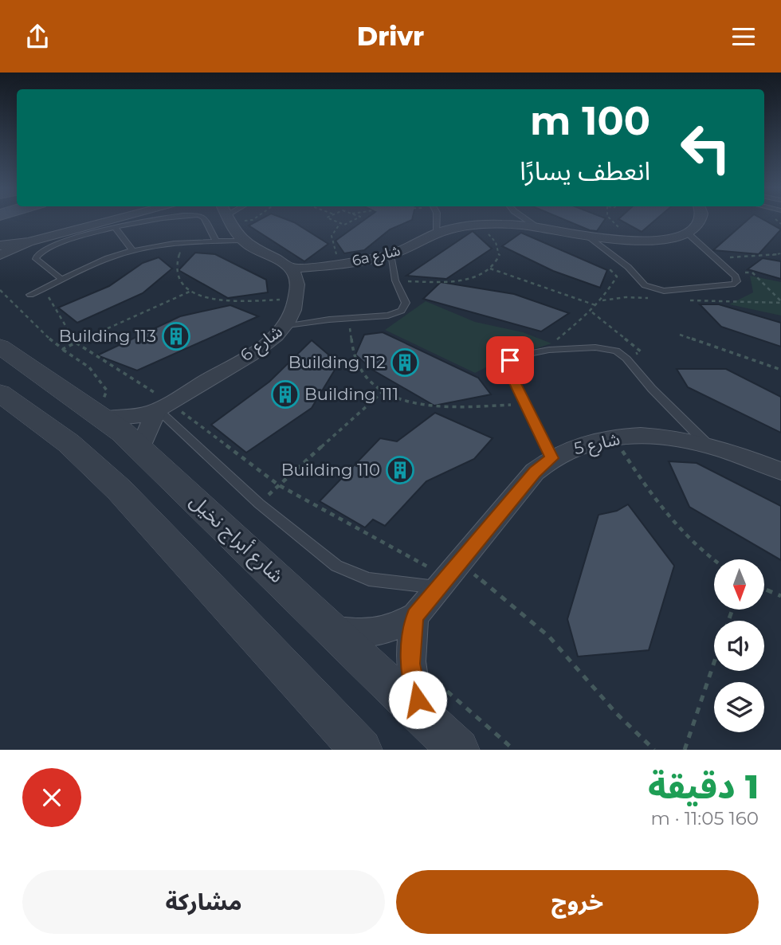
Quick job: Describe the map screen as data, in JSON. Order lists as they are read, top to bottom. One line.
{"streets":{"street":["6a شارع","شارع 6","شارع 5","شارع أبراج نخيل"]},"crossings":[["شارع 6","شارع أبراج نخيل"],["شارع 5","شارع أبراج نخيل"]],"places":{"building":["Building 113","Building 112","Building 111","Building 110"]},"north":"bottom","page":{"header":"Drivr","turn":["100 m","انعطف يسارًا"],"heading":["1 دقيقة","160 m · 11:05"],"buttons":["خروج","مشاركة"]}}
